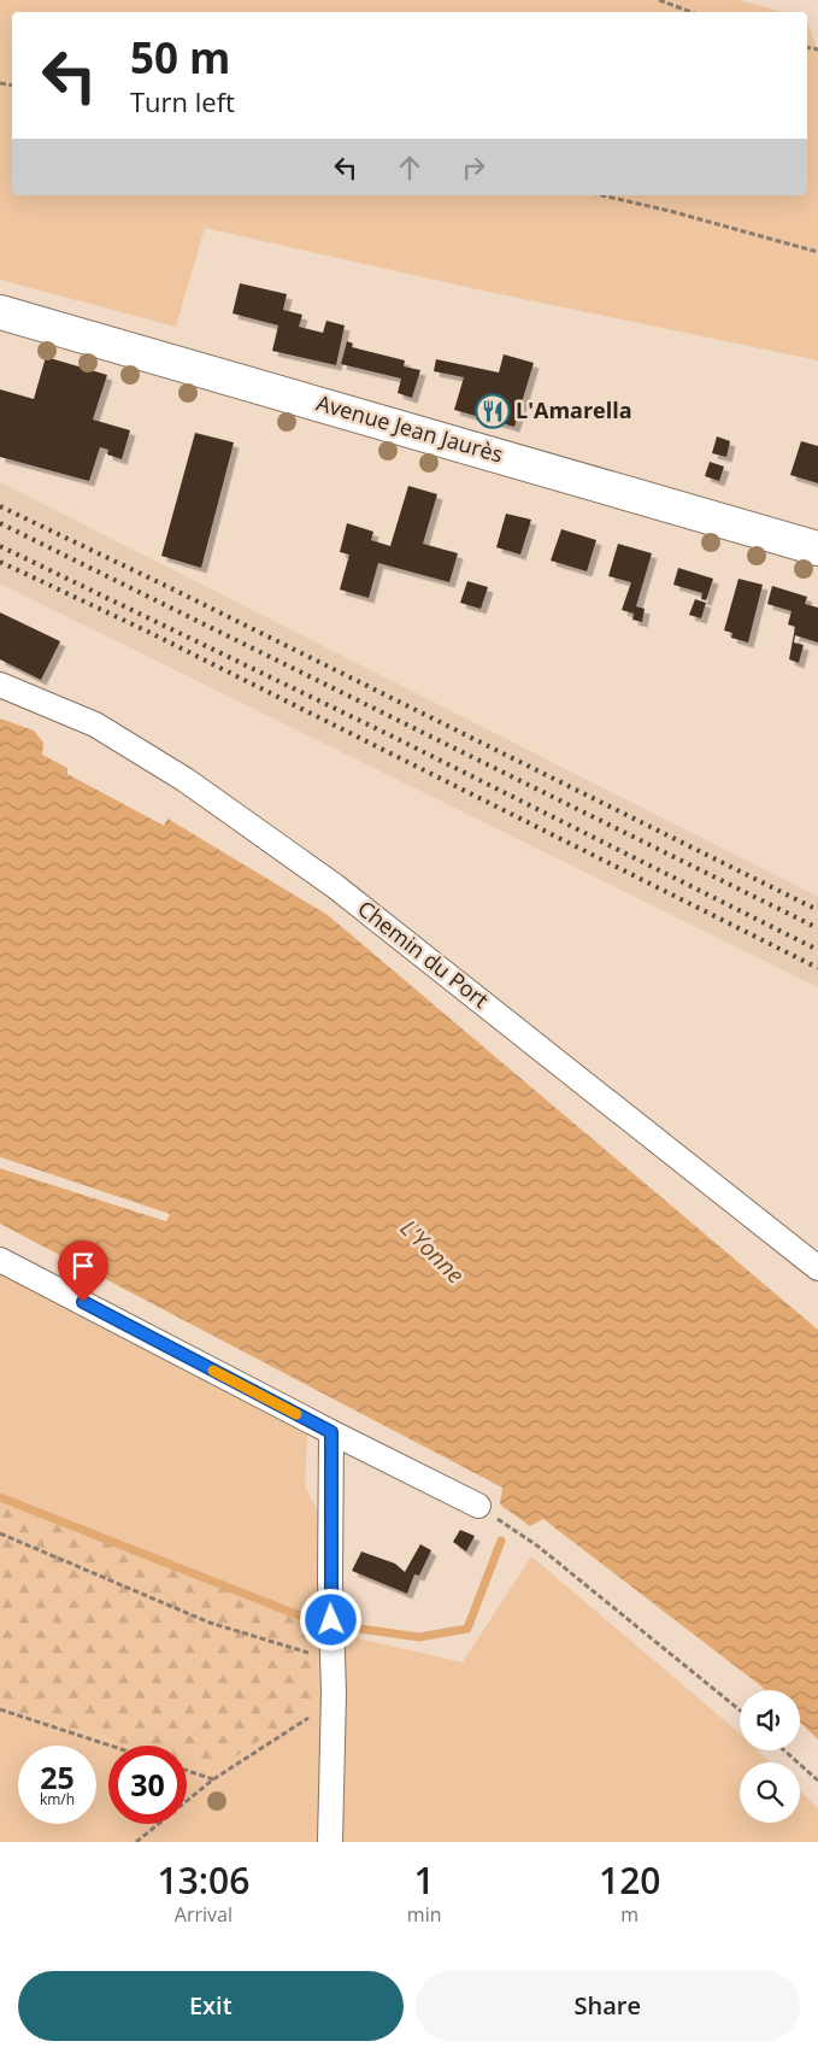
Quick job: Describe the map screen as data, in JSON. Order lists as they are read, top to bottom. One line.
{"streets":{"main road":["Avenue Jean Jaurès"],"street":["Chemin du Port"]},"water":["L'Yonne"],"places":{"restaurant":["L'Amarella"]},"page":{"turn":["50 m","Turn left"],"speed":"25 km/h","limit":"30","eta":["13:06","Arrival","1","min","120","m"],"buttons":["Exit","Share"]}}
